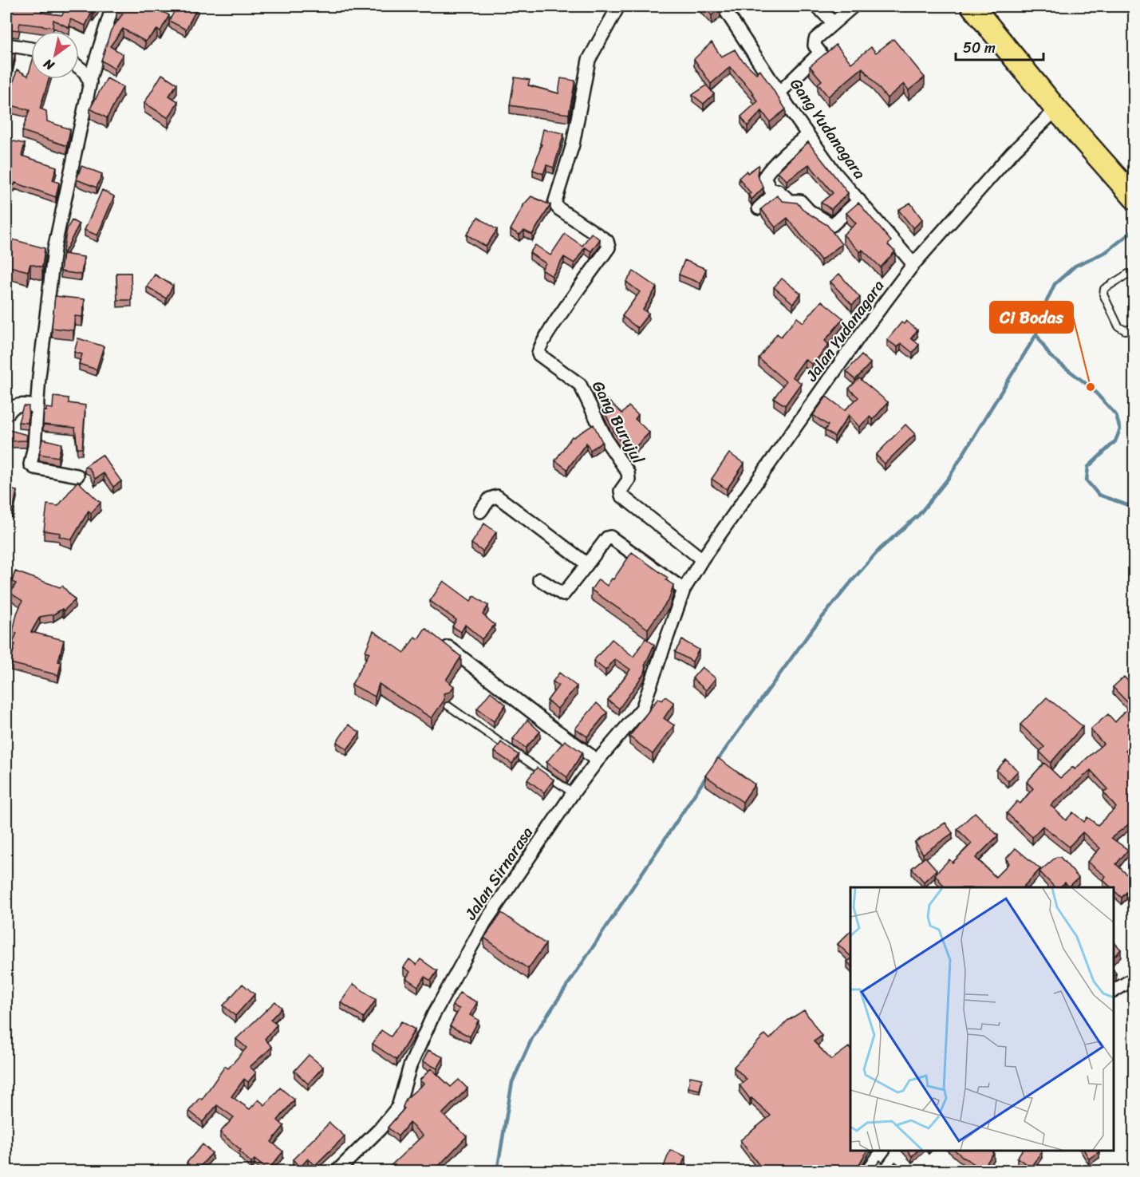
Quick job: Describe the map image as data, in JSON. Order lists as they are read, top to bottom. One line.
{"streets":{"street":["Gang Yudanagara","Jalan Yudanagara","Gang Burujul","Jalan Sirnarasa"]},"crossings":[["Gang Yudanagara","Jalan Yudanagara"],["Jalan Yudanagara","Gang Burujul"],["Jalan Yudanagara","Jalan Sirnarasa"]],"places":["Ci Bodas"],"scale_bar":"50 m","north":"bottom left"}
